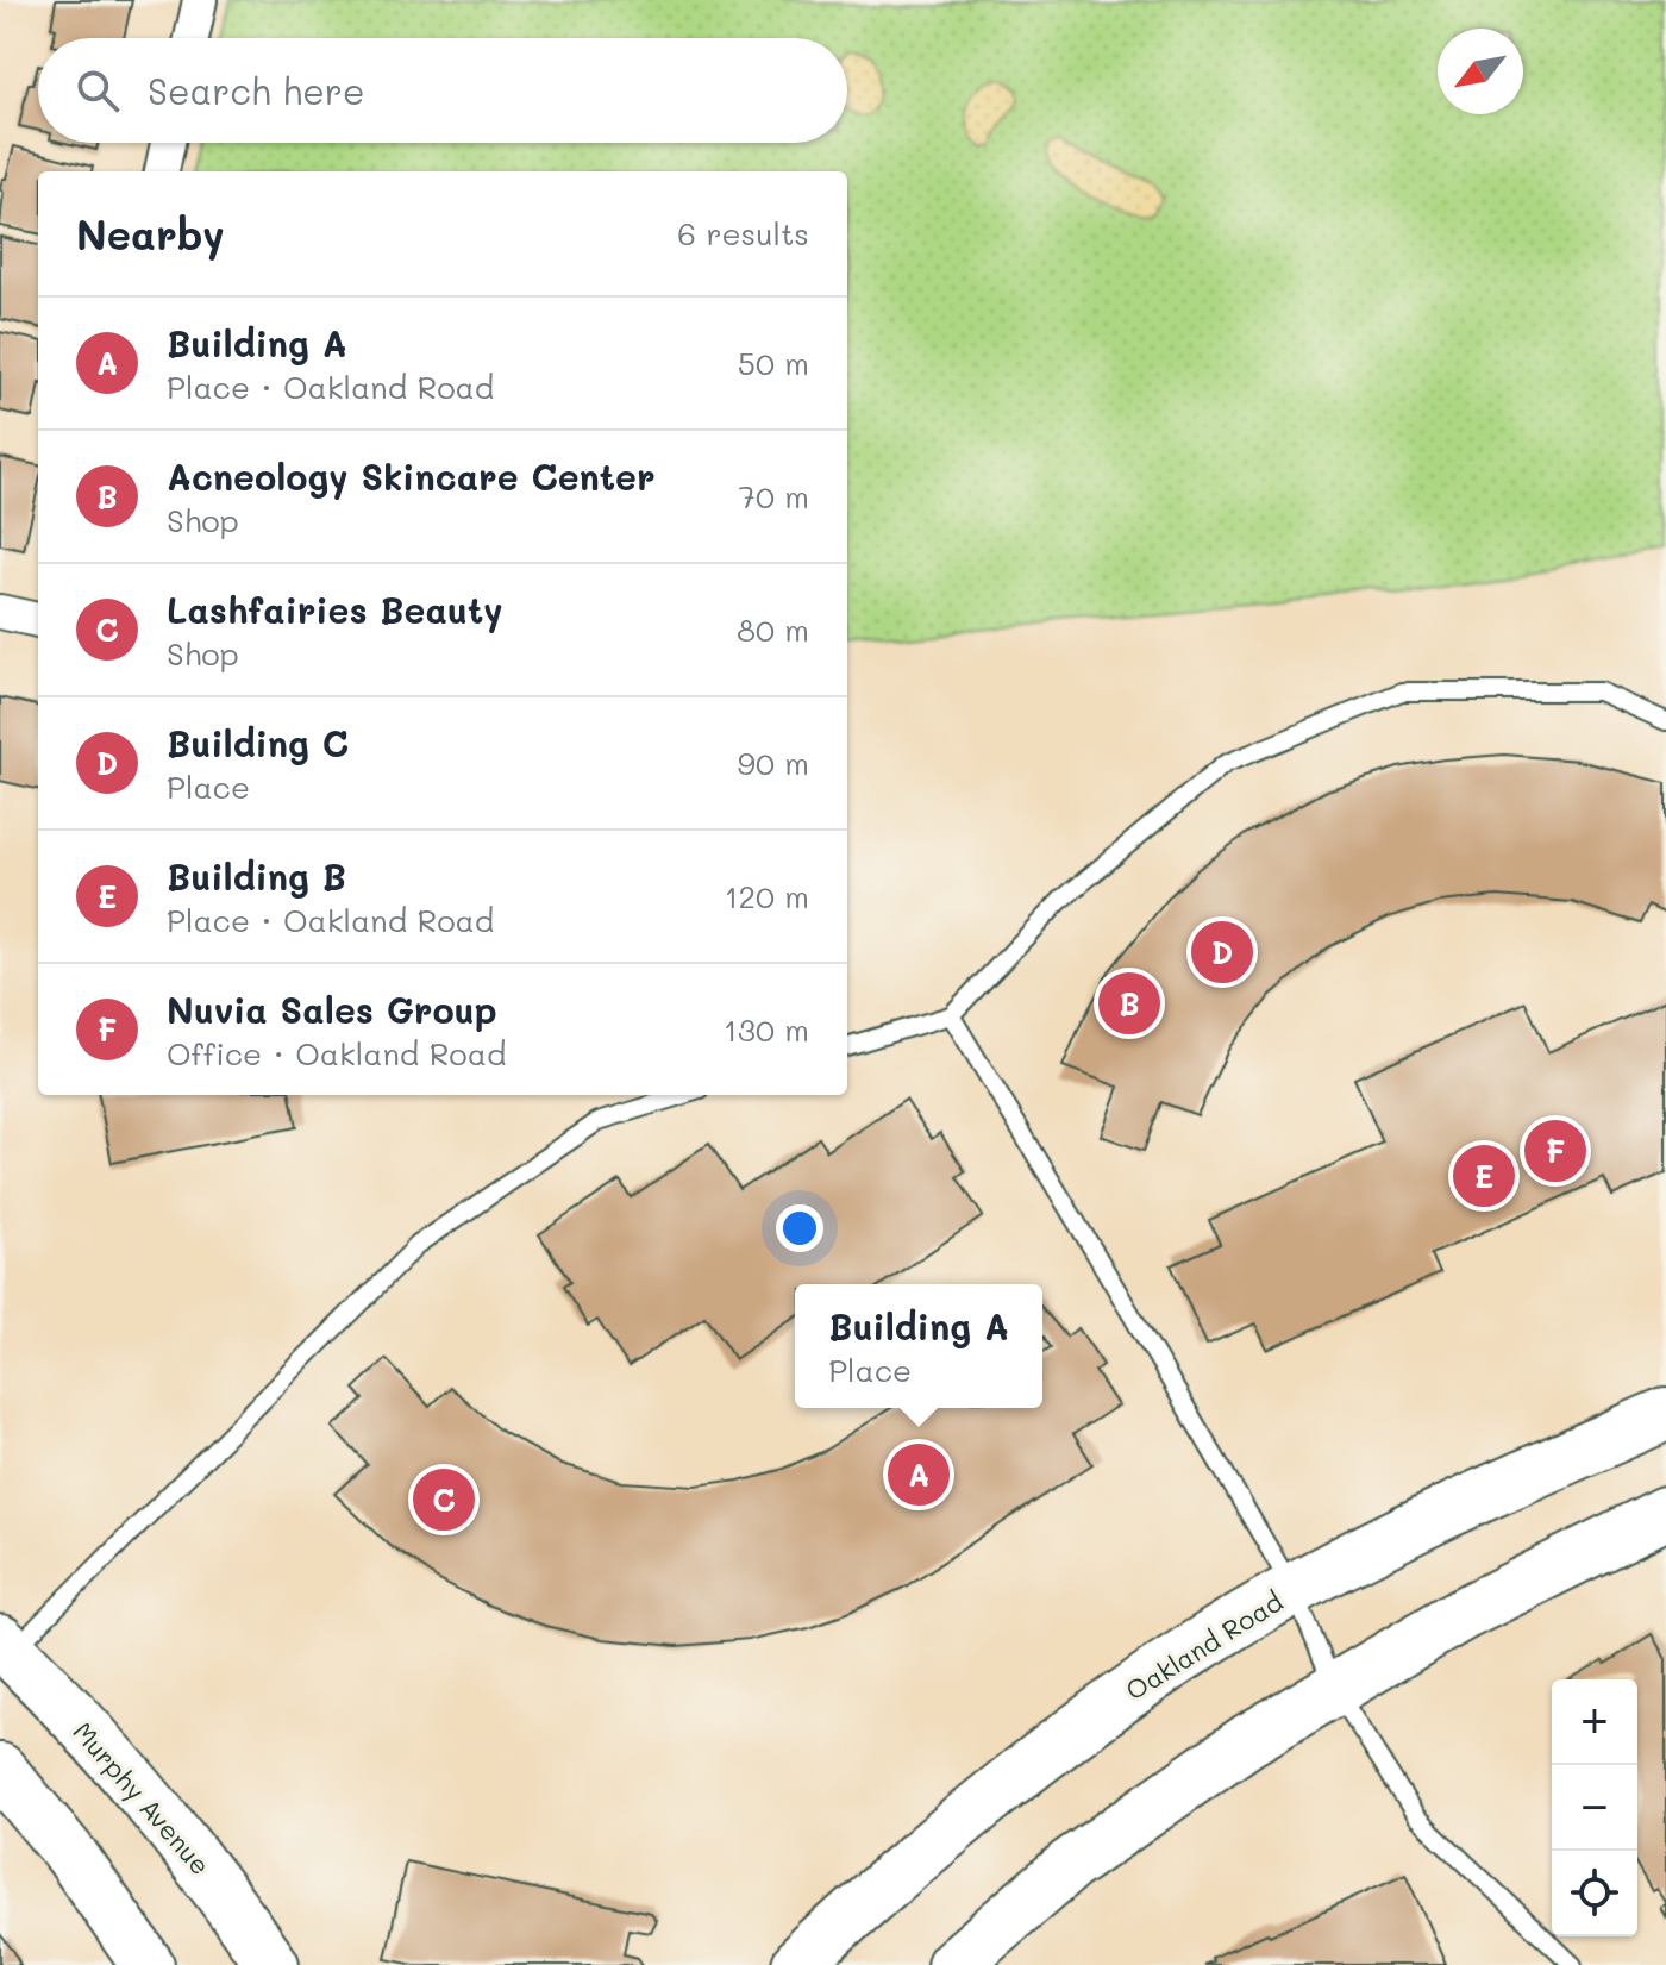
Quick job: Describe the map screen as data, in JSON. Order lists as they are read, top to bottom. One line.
{"streets":{"main road":["Oakland Road","Murphy Avenue"]},"north":"bottom left","page":{"search":"Search here","heading":["Nearby","6 results"],"list":[{"mark":"A","name":"Building A","note":"Place · Oakland Road","value":"50 m"},{"mark":"B","name":"Acneology Skincare Center","note":"Shop","value":"70 m"},{"mark":"C","name":"Lashfairies Beauty","note":"Shop","value":"80 m"},{"mark":"D","name":"Building C","note":"Place","value":"90 m"},{"mark":"E","name":"Building B","note":"Place · Oakland Road","value":"120 m"},{"mark":"F","name":"Nuvia Sales Group","note":"Office · Oakland Road","value":"130 m"}],"pins":["D","B","F","E","A","C"],"popup":["Building A","Place"],"map_buttons":["+","−"]}}
